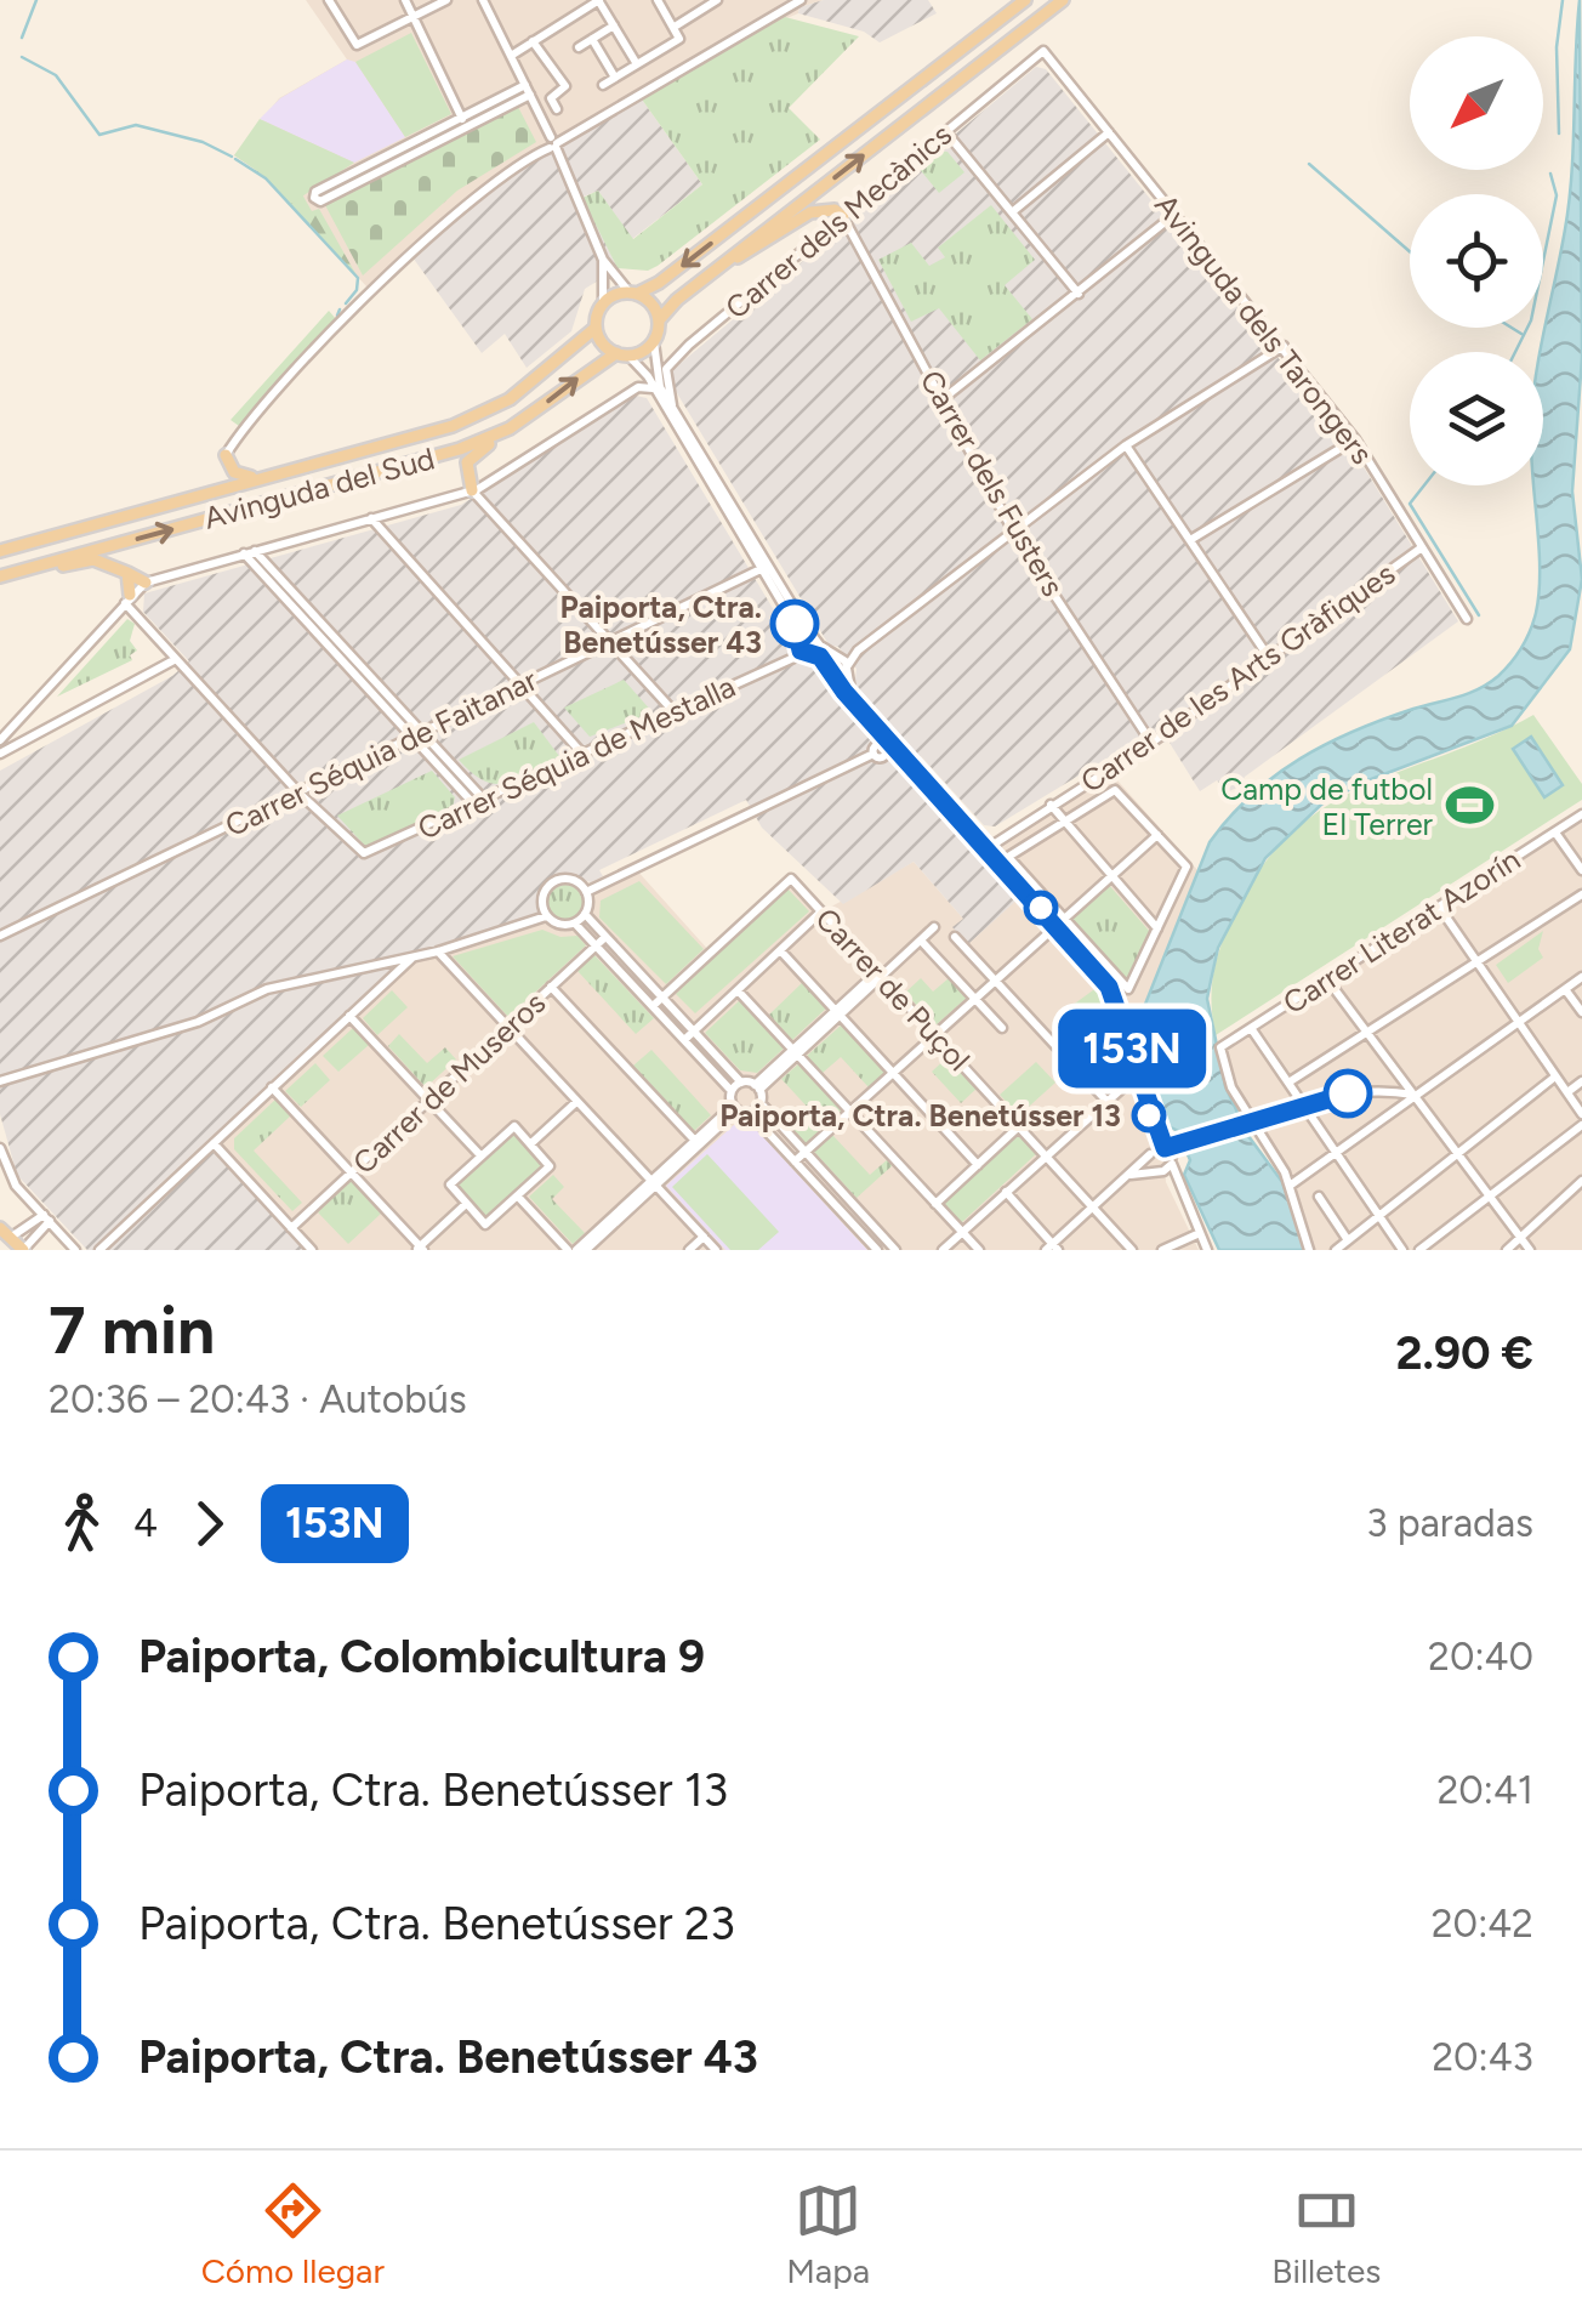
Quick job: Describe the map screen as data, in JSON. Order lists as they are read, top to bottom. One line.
{"streets":{"main road":["Avinguda del Sud"],"street":["Carrer dels Mecànics","Avinguda dels Tarongers","Carrer dels Fusters","Carrer de les Arts Gràfiques","Carrer Séquia de Faitanar","Carrer Séquia de Mestalla","Carrer Literat Azorín","Carrer de Puçol","Carrer de Museros"]},"crossings":[["Carrer dels Mecànics","Avinguda dels Tarongers"],["Carrer dels Mecànics","Carrer dels Fusters"],["Avinguda dels Tarongers","Carrer de les Arts Gràfiques"],["Carrer dels Fusters","Carrer de les Arts Gràfiques"],["Carrer Séquia de Faitanar","Carrer Séquia de Mestalla"]],"places":{"other":["Paiporta, Ctra. Benetússer 43","Paiporta, Ctra. Benetússer 13"],"sports":["Camp de futbol El Terrer"]},"lines":["bus line 153N"],"north":"bottom left","page":{"on_map":"153N","heading":["7 min","20:36 – 20:43 · Autobús","2.90 €"],"legs":["4","153N","3 paradas"],"list":[{"name":"Paiporta, Colombicultura 9","value":"20:40"},{"name":"Paiporta, Ctra. Benetússer 13","value":"20:41"},{"name":"Paiporta, Ctra. Benetússer 23","value":"20:42"},{"name":"Paiporta, Ctra. Benetússer 43","value":"20:43"}],"tabs":["Cómo llegar","Mapa","Billetes"]}}
